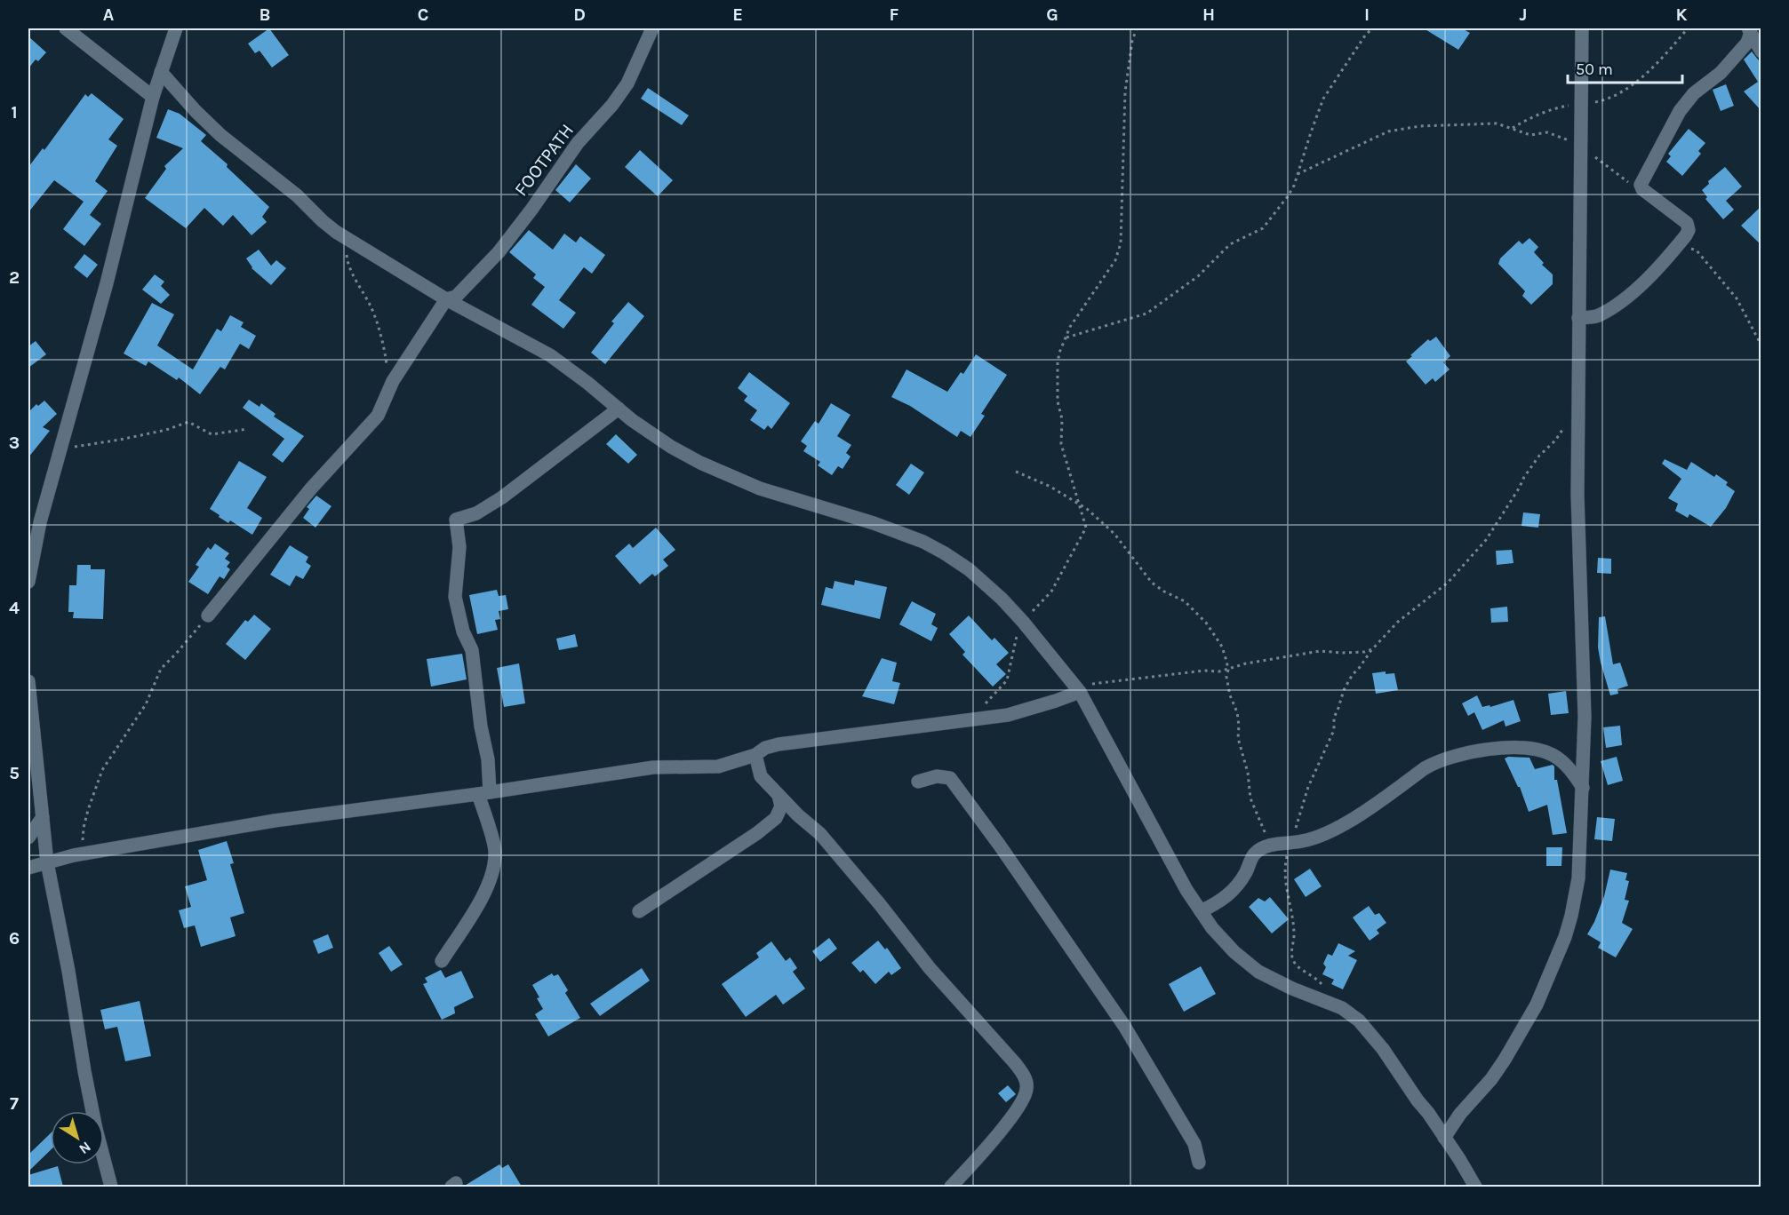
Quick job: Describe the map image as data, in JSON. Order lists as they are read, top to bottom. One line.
{"streets":{"street":["FOOTPATH"]},"scale_bar":"50 m","north":"bottom right","grid":{"columns":["A","B","C","D","E","F","G","H","I","J","K"],"rows":["1","2","3","4","5","6","7"]}}
